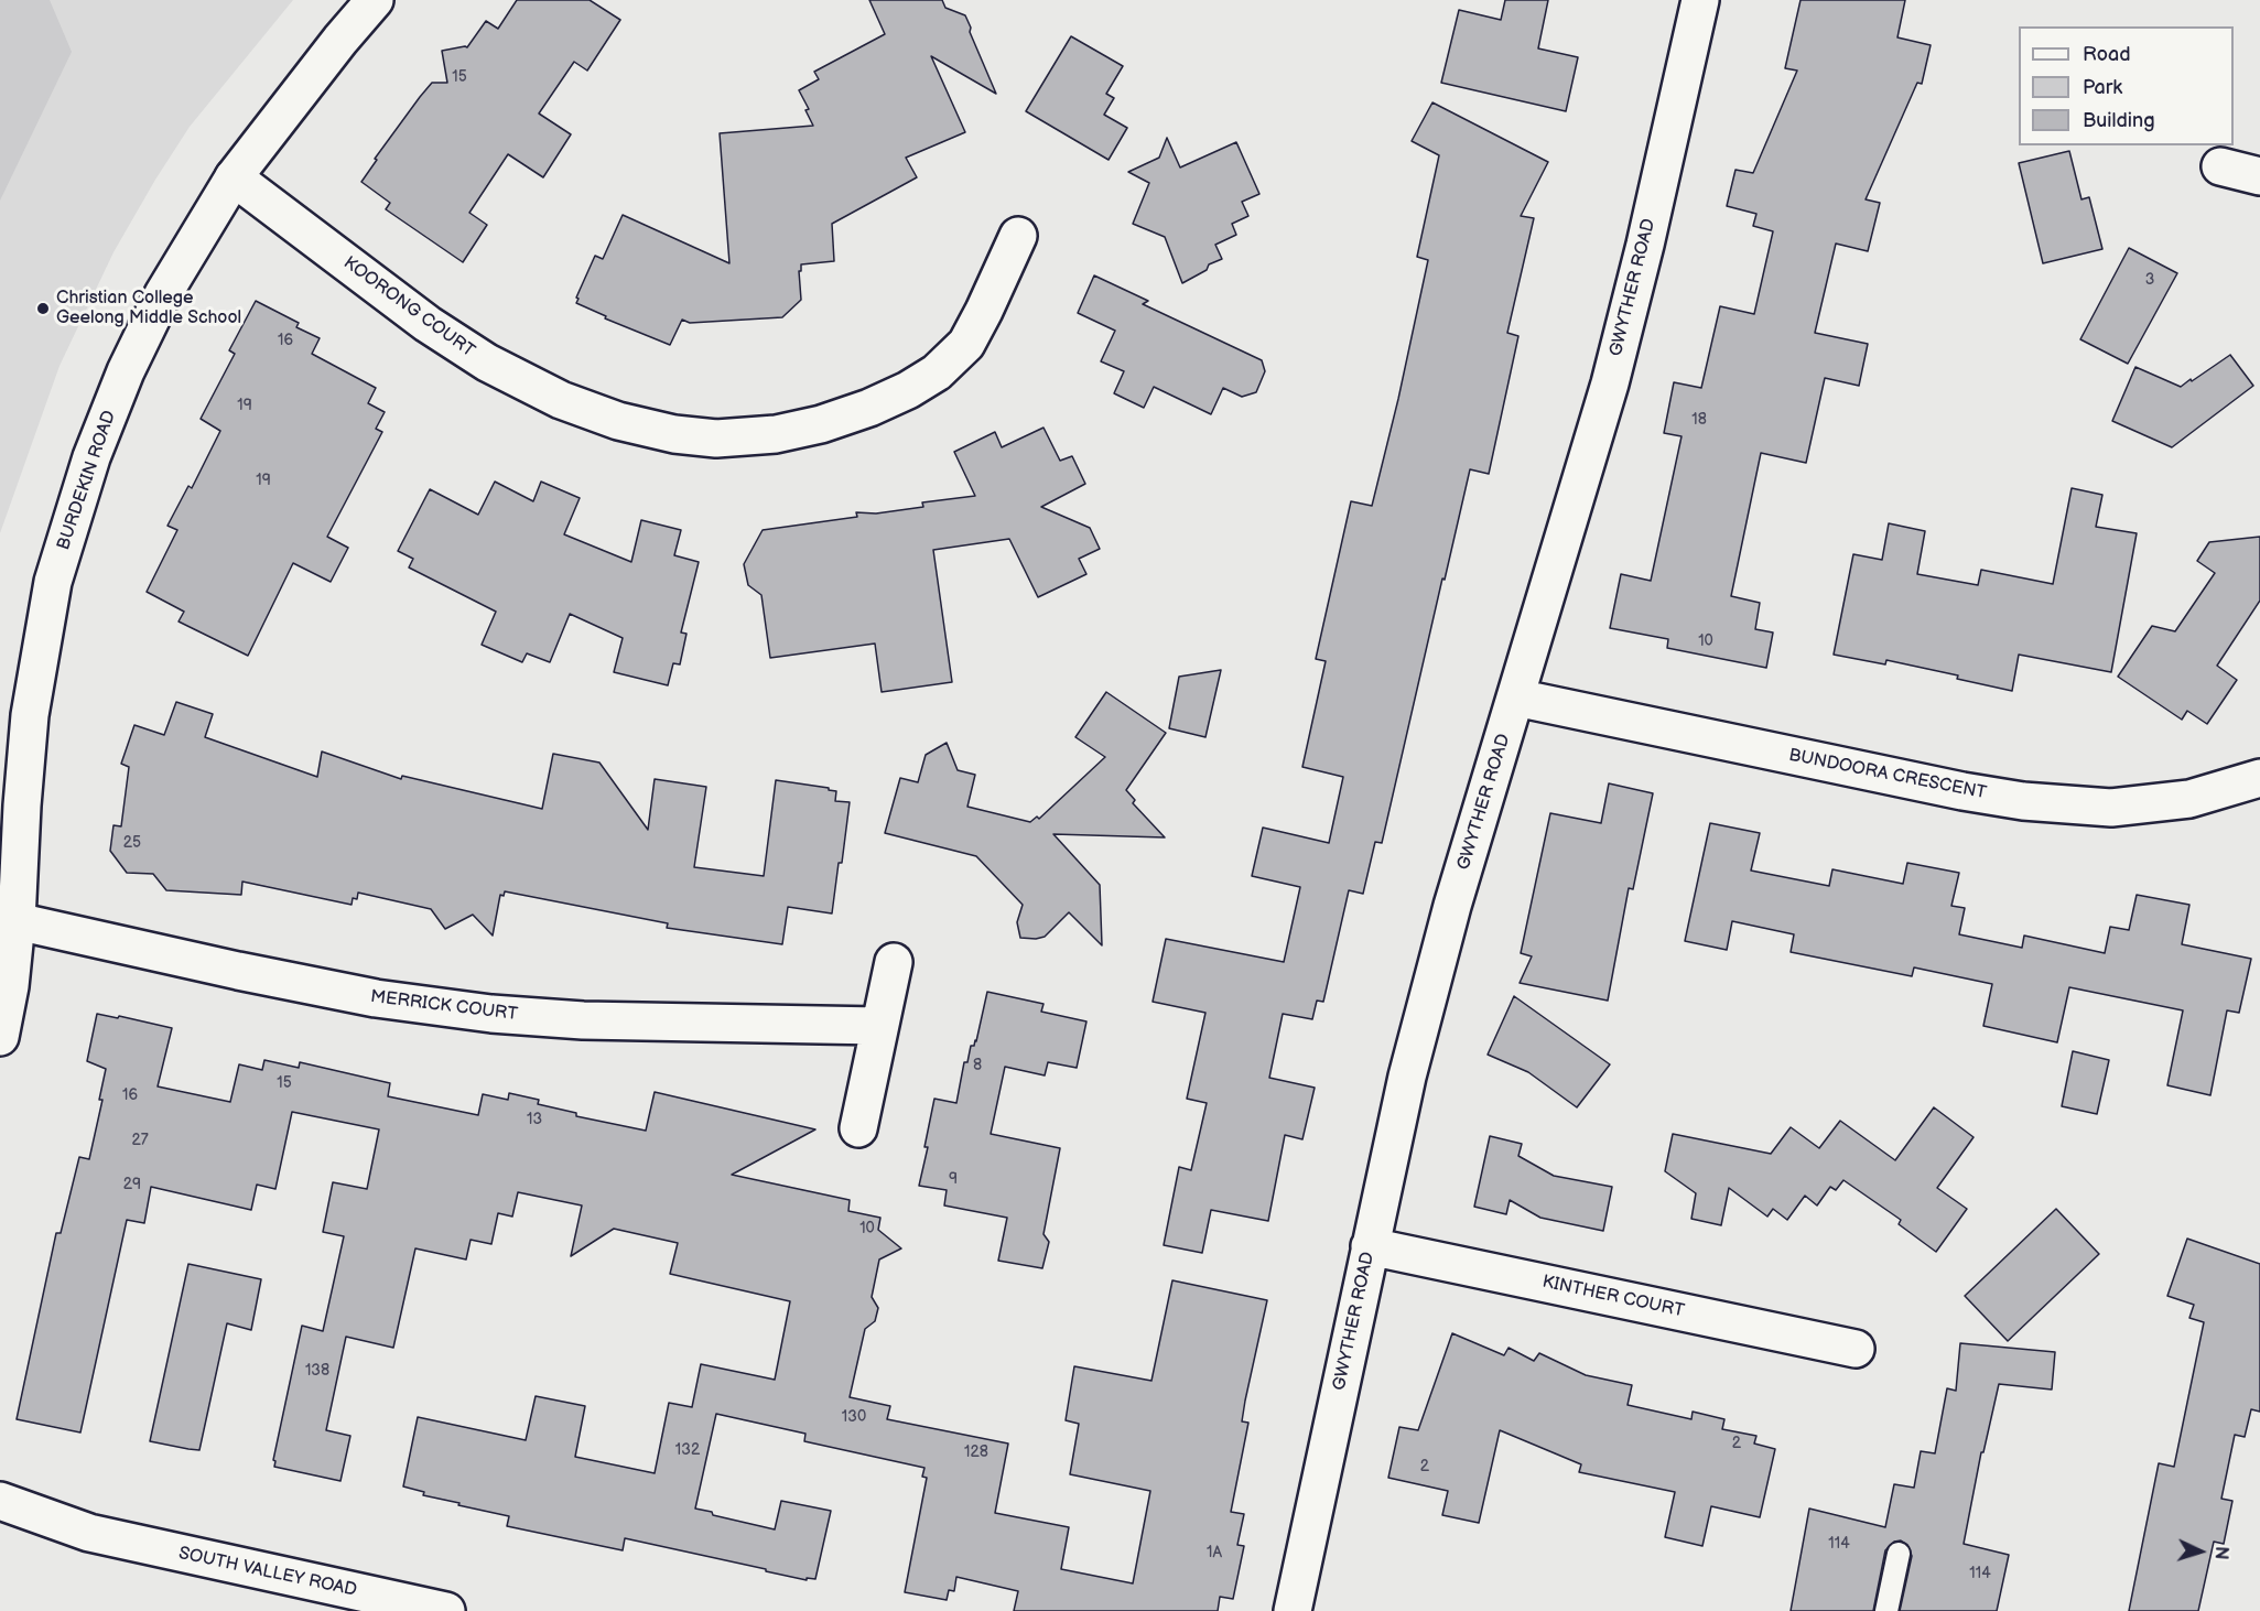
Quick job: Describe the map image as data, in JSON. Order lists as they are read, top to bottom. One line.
{"streets":{"street":["GWYTHER ROAD","KOORONG COURT","BURDEKIN ROAD","BUNDOORA CRESCENT","MERRICK COURT","KINTHER COURT","SOUTH VALLEY ROAD"]},"crossings":[["GWYTHER ROAD","BUNDOORA CRESCENT"],["GWYTHER ROAD","KINTHER COURT"],["KOORONG COURT","BURDEKIN ROAD"],["BURDEKIN ROAD","MERRICK COURT"]],"places":["Christian College Geelong Middle School"],"house_numbers":["15","3","16","19","18","19","10","25","8","15","16","13","27","9","29","10","138","130","2","132","128","2","114","1A","114"],"legend":["Road","Park","Building"],"north":"right"}
